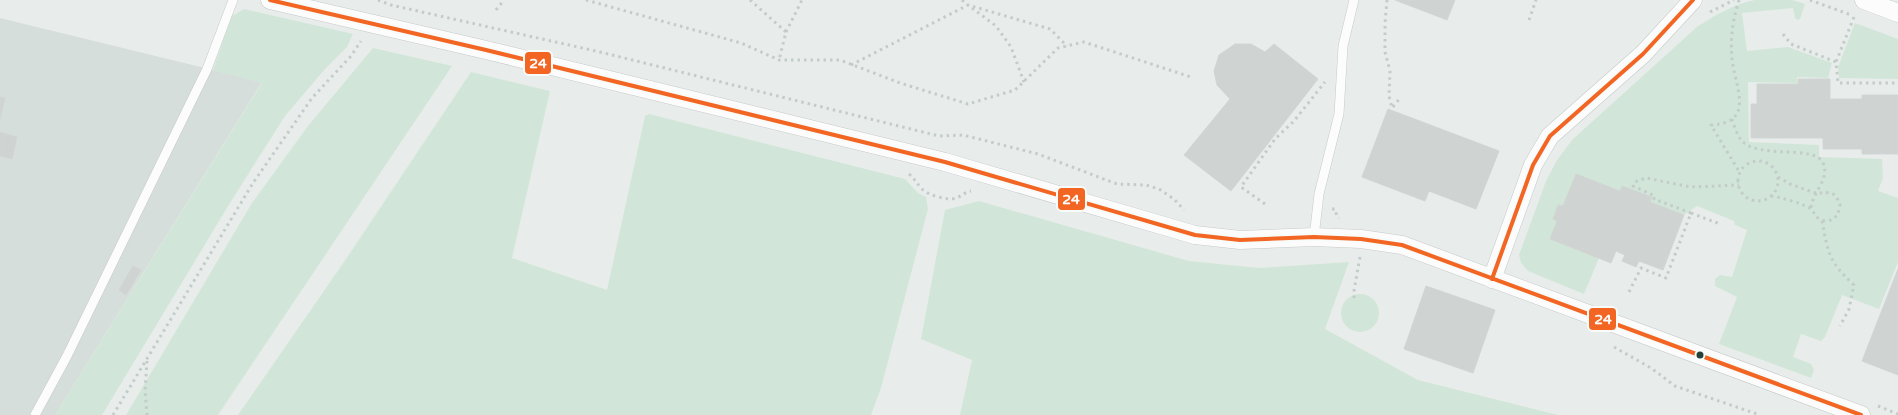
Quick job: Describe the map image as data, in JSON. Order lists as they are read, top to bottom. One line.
{"lines":["transit line 24"]}
